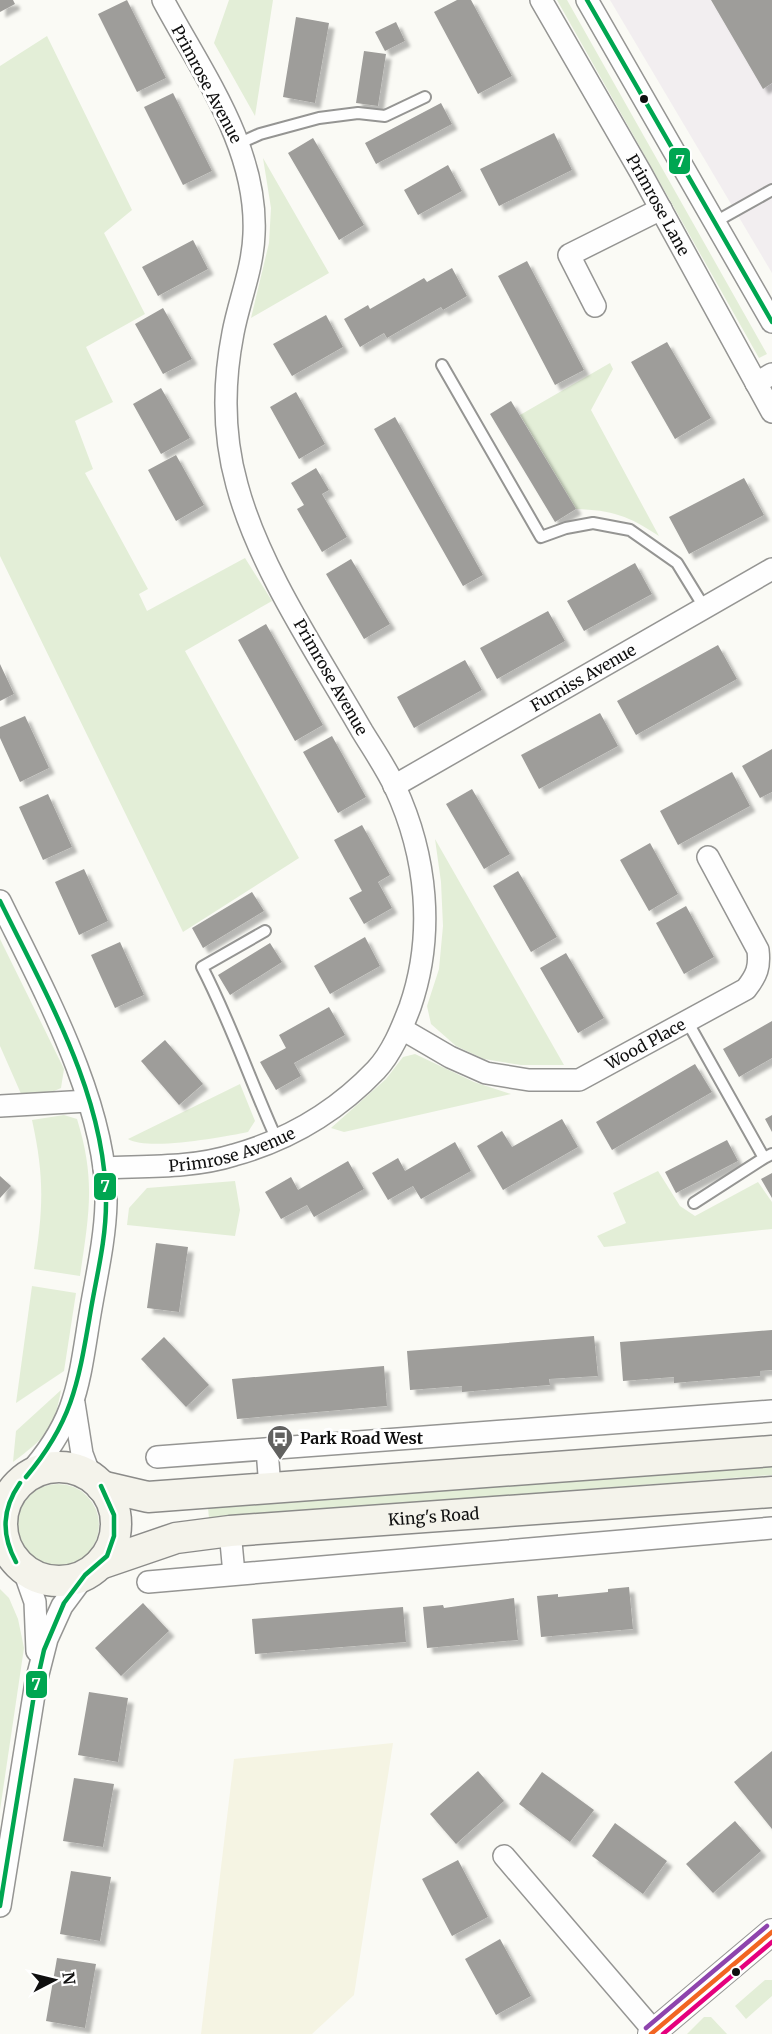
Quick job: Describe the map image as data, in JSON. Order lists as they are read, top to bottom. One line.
{"streets":{"main road":["King's Road"],"street":["Primrose Avenue","Primrose Lane","Furniss Avenue","Wood Place"]},"crossings":[["Primrose Avenue","Furniss Avenue"],["Primrose Avenue","Wood Place"]],"places":{"bus stop":["Park Road West"]},"lines":["transit line 7"],"north":"right"}
